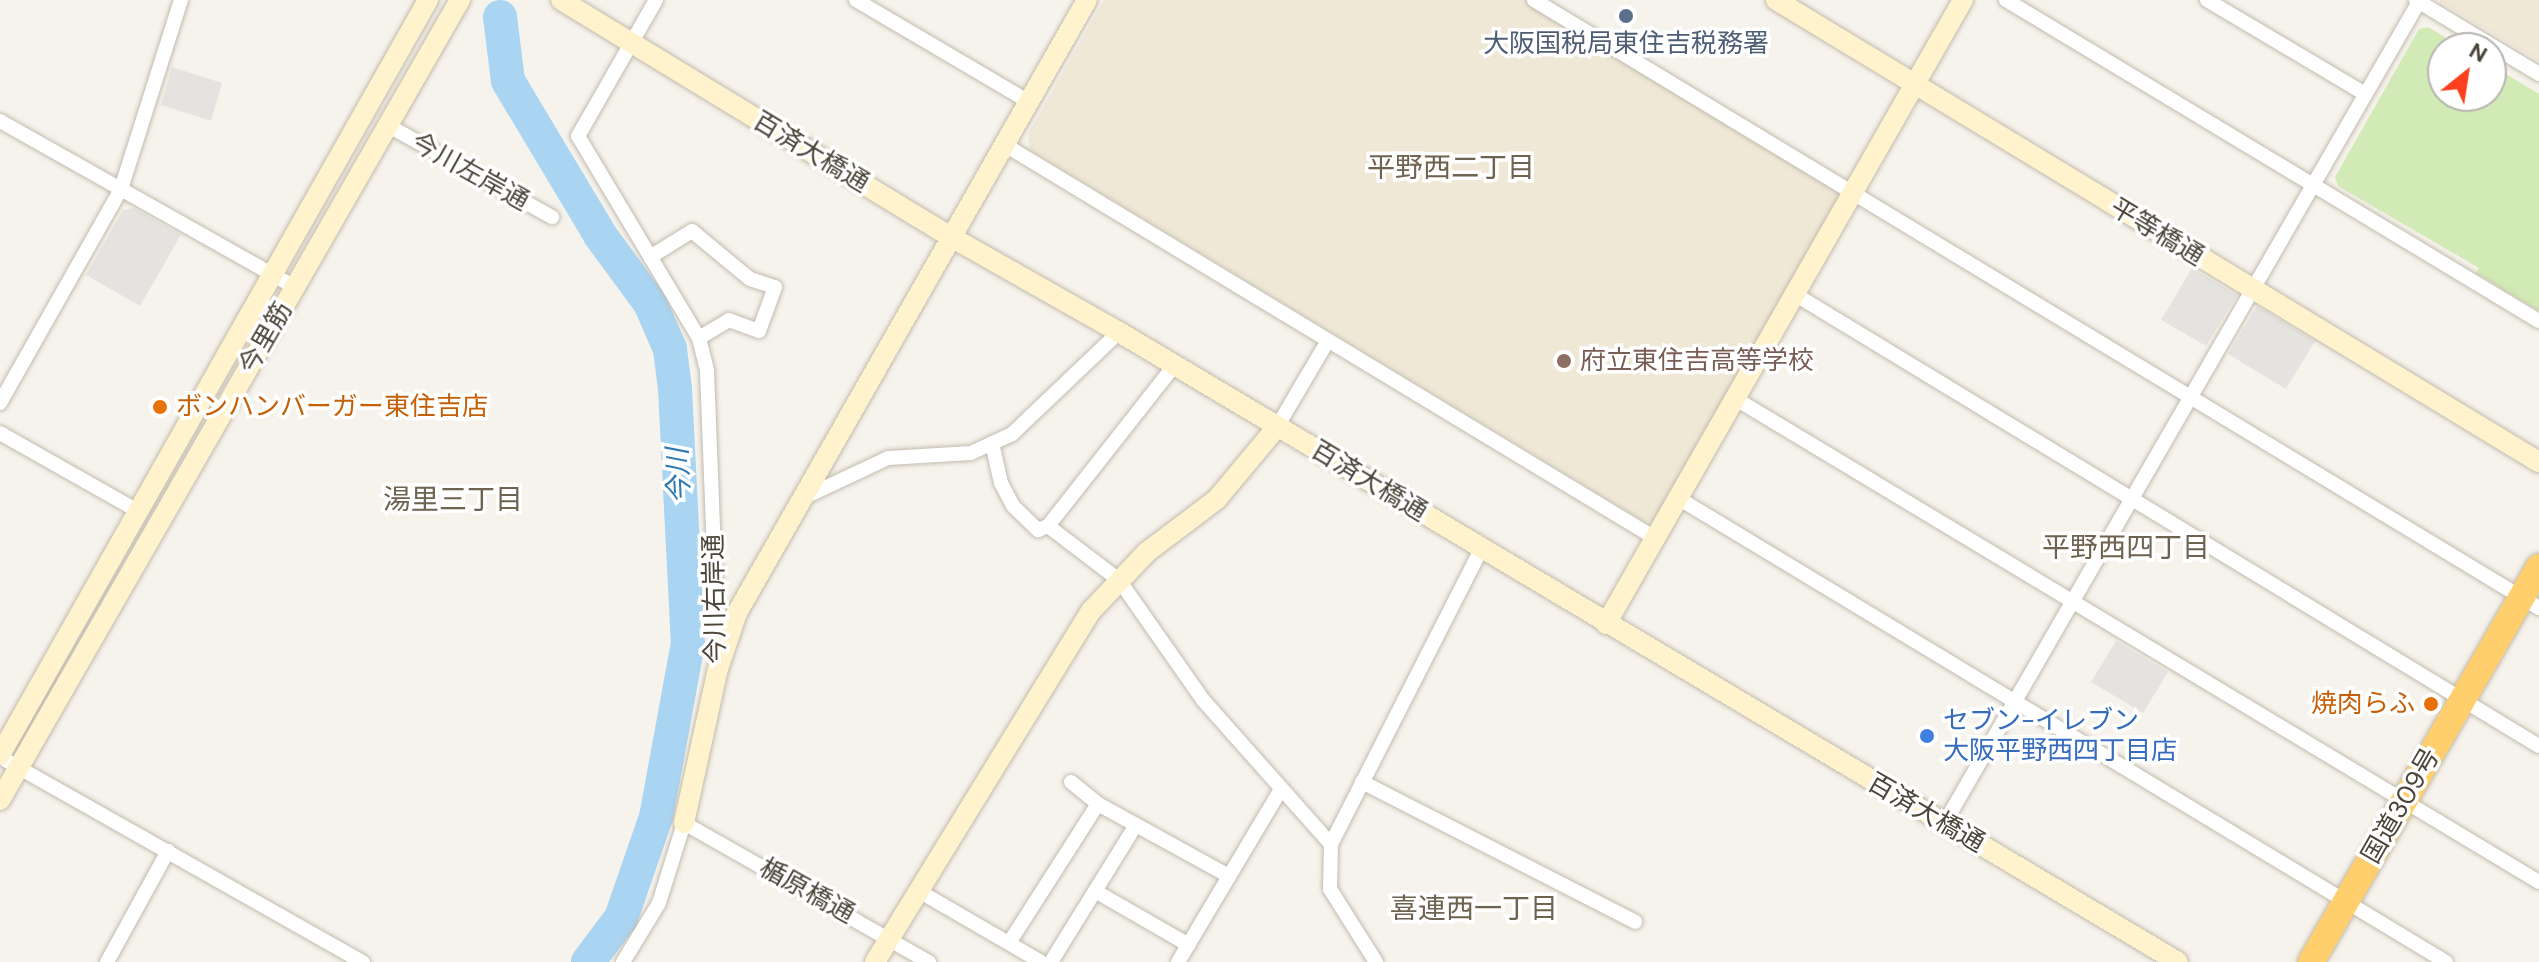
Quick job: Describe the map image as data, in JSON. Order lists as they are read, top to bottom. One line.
{"streets":{"highway":["国道309号"],"street":["百済大橋通","今川左岸通","平等橋通","今里筋","今川右岸通","楯原橋通"]},"crossings":[["百済大橋通","今川右岸通"],["今川左岸通","今里筋"],["今川右岸通","楯原橋通"]],"districts":["平野西二丁目","湯里三丁目","平野西四丁目","喜連西一丁目"],"water":["今川"],"places":["大阪国税局東住吉税務署","府立東住吉高等学校","ボンハンバーガー東住吉店","焼肉らふ","セブン-イレブン 大阪平野西四丁目店"],"north":"top right"}
